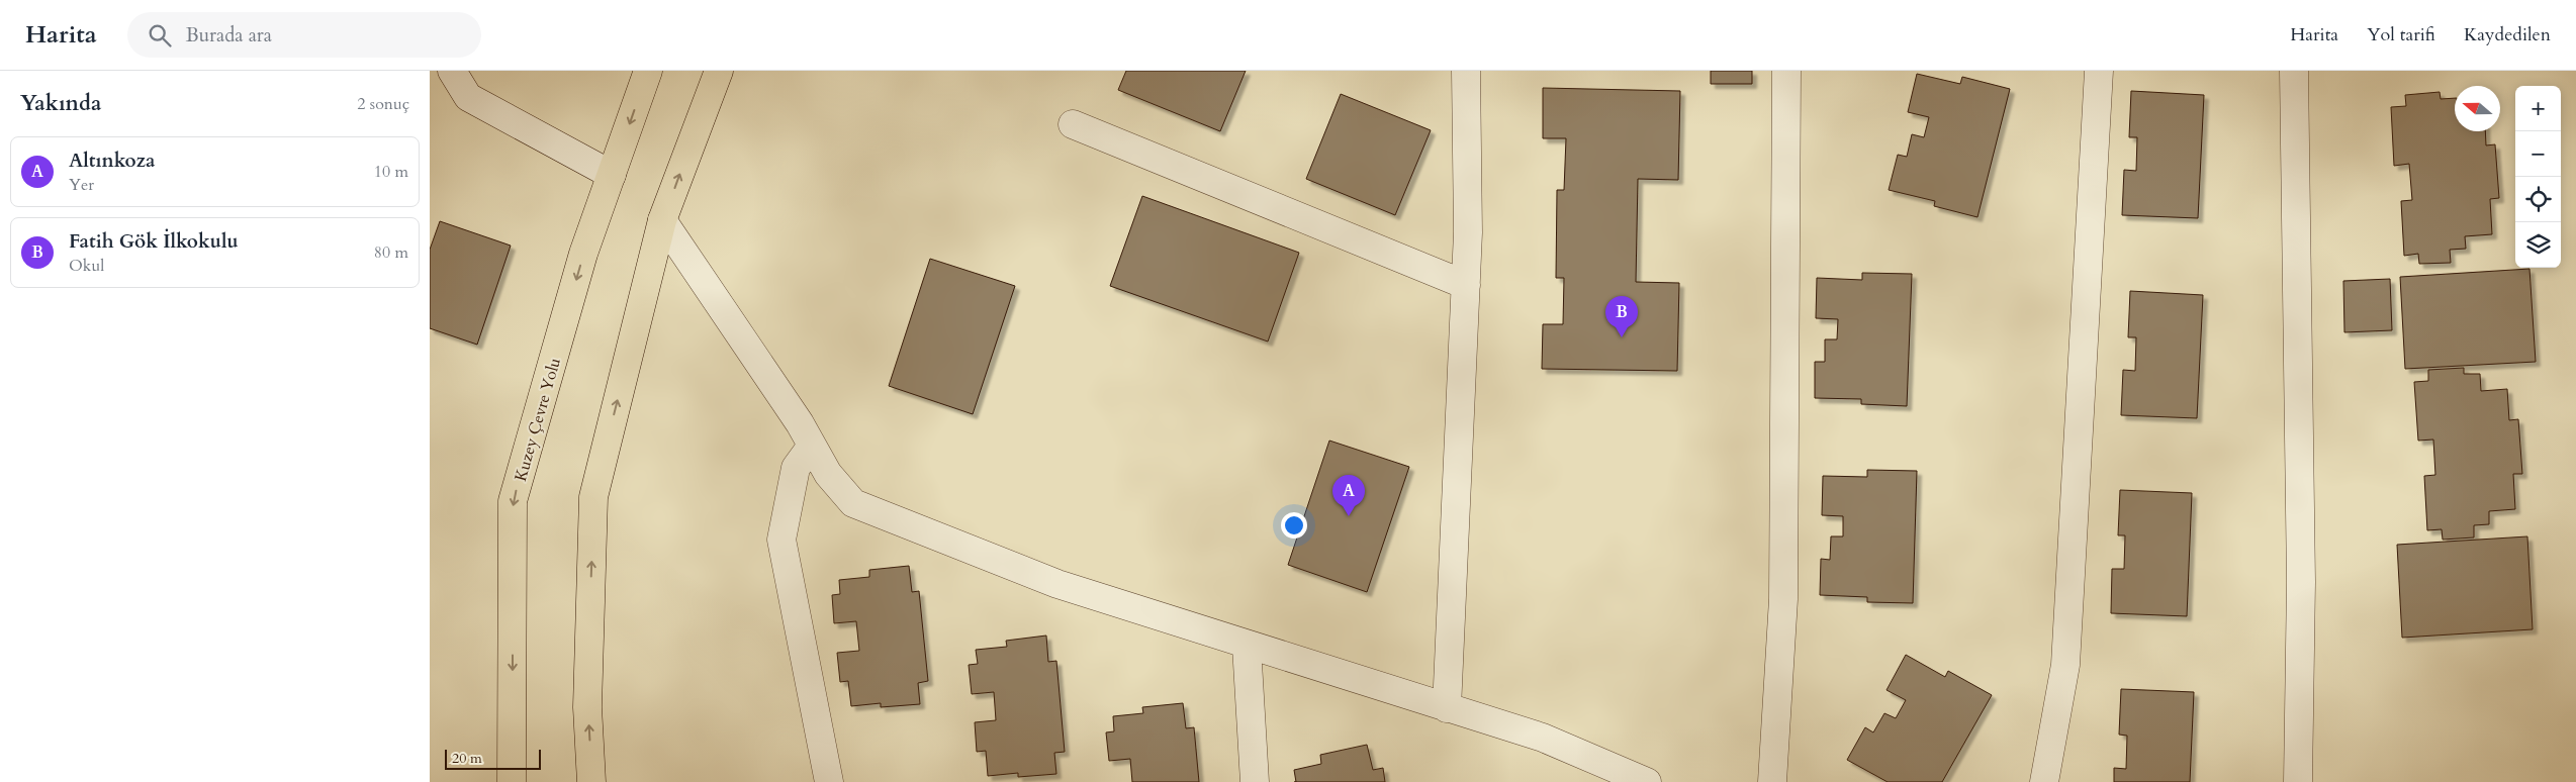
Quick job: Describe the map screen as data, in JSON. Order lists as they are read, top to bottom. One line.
{"streets":{"main road":["Kuzey Çevre Yolu"]},"scale_bar":"20 m","north":"left","page":{"header":"Harita","search":"Burada ara","nav":["Harita","Yol tarifi","Kaydedilen"],"heading":["Yakında","2 sonuç"],"map_buttons":["+","−"],"list":[{"mark":"A","name":"Altınkoza","note":"Yer","value":"10 m"},{"mark":"B","name":"Fatih Gök İlkokulu","note":"Okul","value":"80 m"}],"pins":["B","A"],"scale":"20 m"}}
